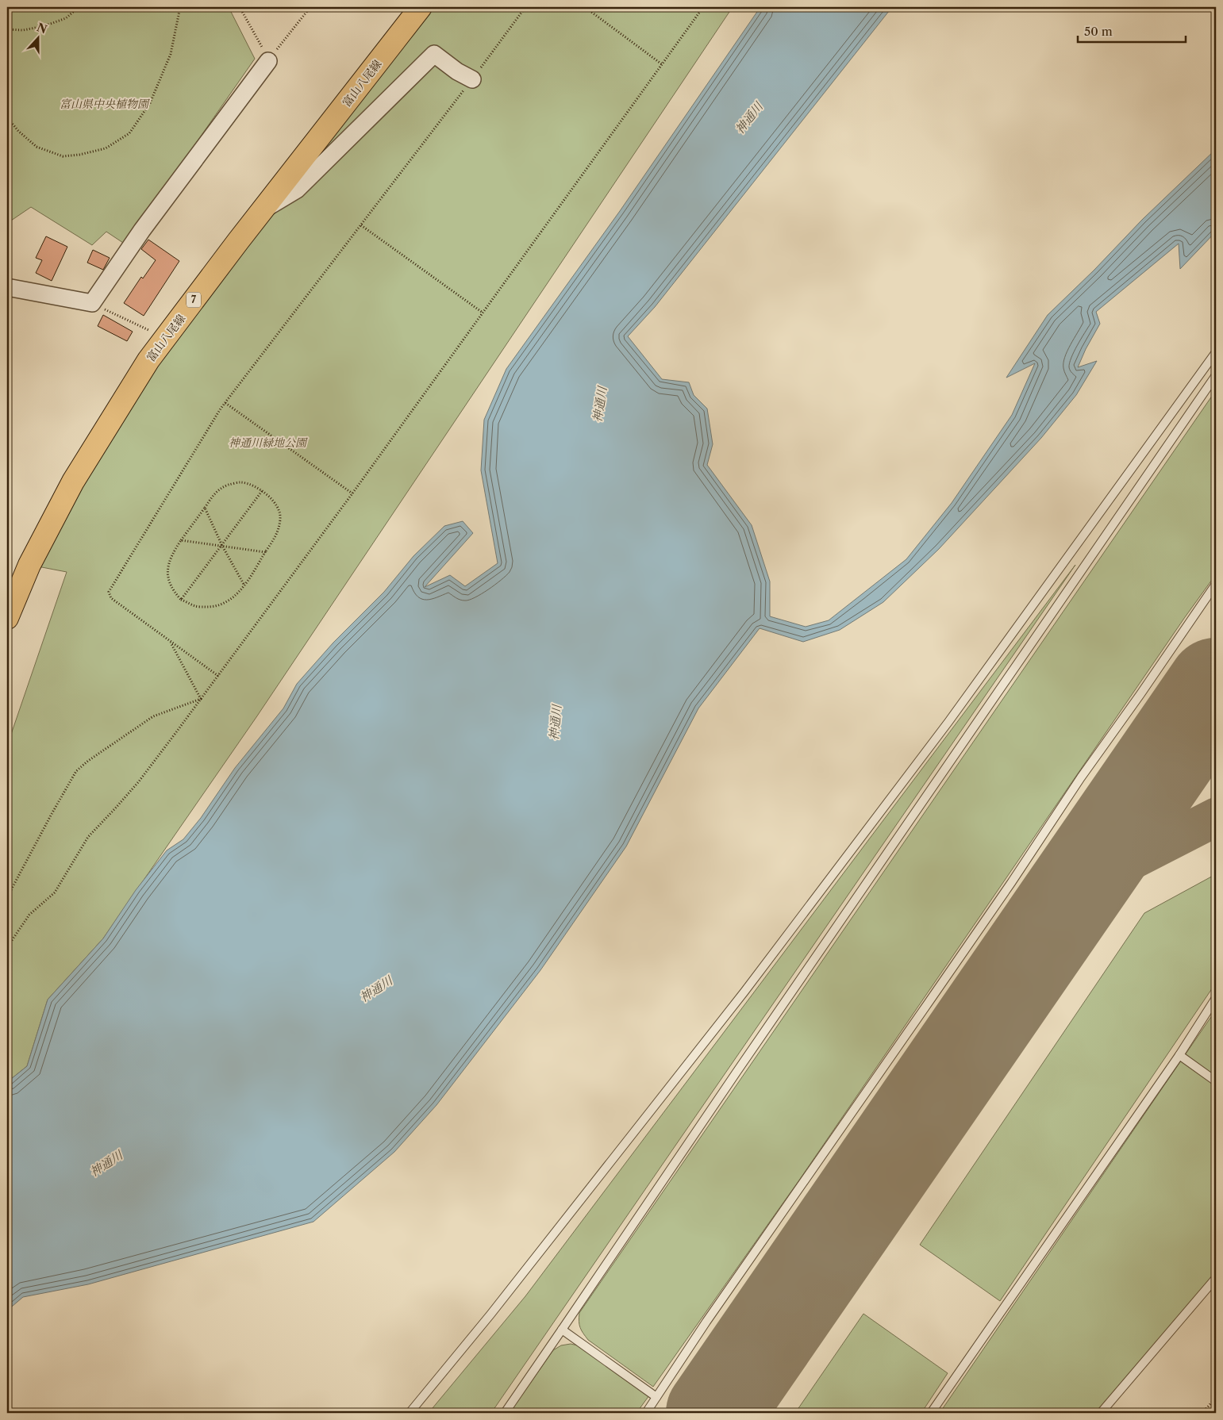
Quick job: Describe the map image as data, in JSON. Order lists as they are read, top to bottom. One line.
{"streets":{"main road":["富山八尾線","7"]},"water":["神通川"],"parks":["富山県中央植物園","神通川緑地公園"],"scale_bar":"50 m","north":"top"}
